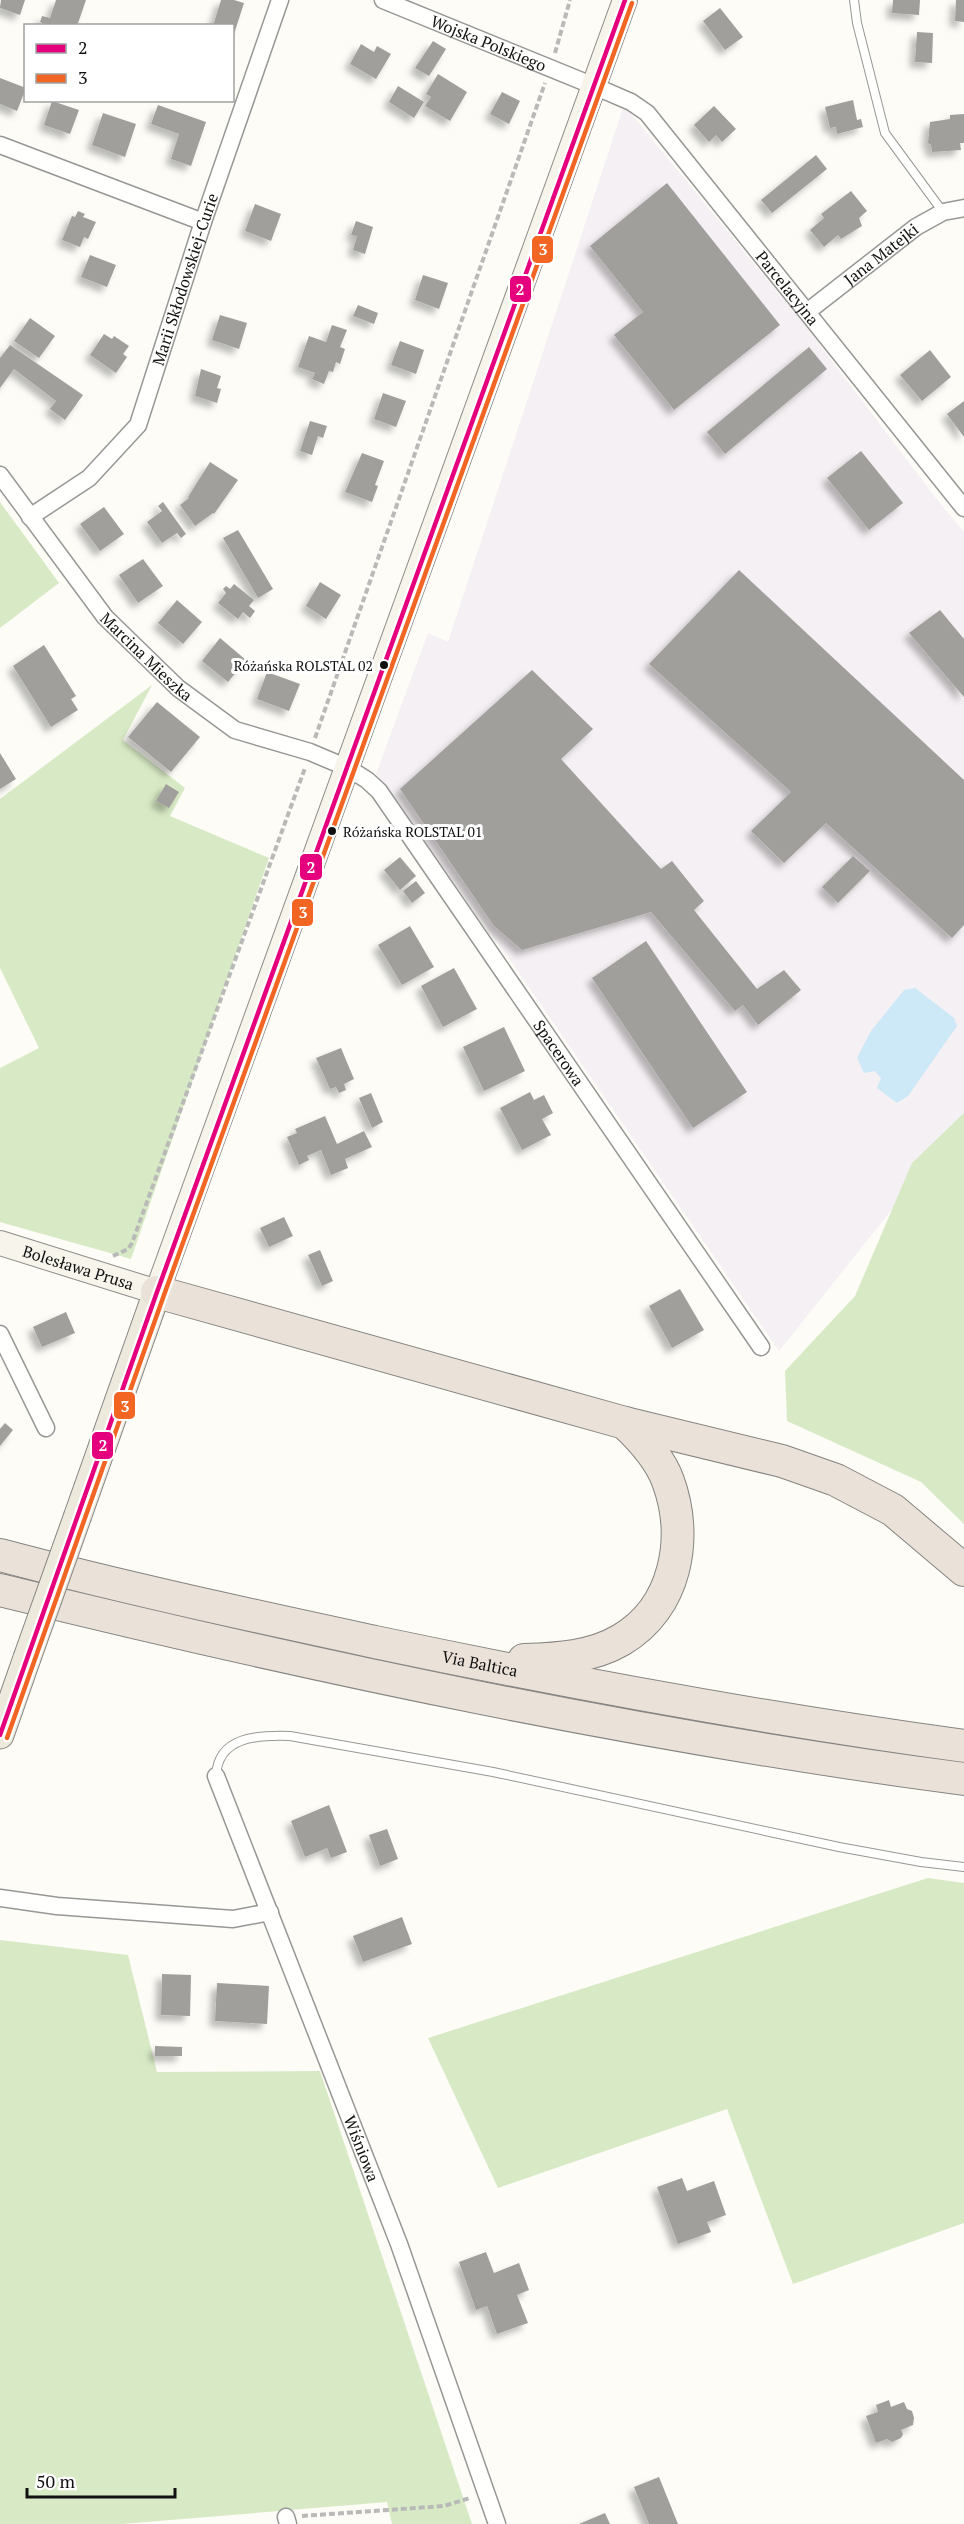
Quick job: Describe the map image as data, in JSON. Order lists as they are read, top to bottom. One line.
{"streets":{"highway":["Via Baltica"],"street":["Wojska Polskiego","Jana Matejki","Marii Skłodowskiej-Curie","Parcelacyjna","Marcina Mieszka","Spacerowa","Bolesława Prusa","Wiśniowa"]},"crossings":[["Wojska Polskiego","Parcelacyjna"],["Jana Matejki","Parcelacyjna"],["Marii Skłodowskiej-Curie","Marcina Mieszka"],["Marcina Mieszka","Spacerowa"]],"places":["Różańska ROLSTAL 02","Różańska ROLSTAL 01"],"lines":["transit line 2","transit line 3"],"legend":["2","3"],"scale_bar":"50 m"}
